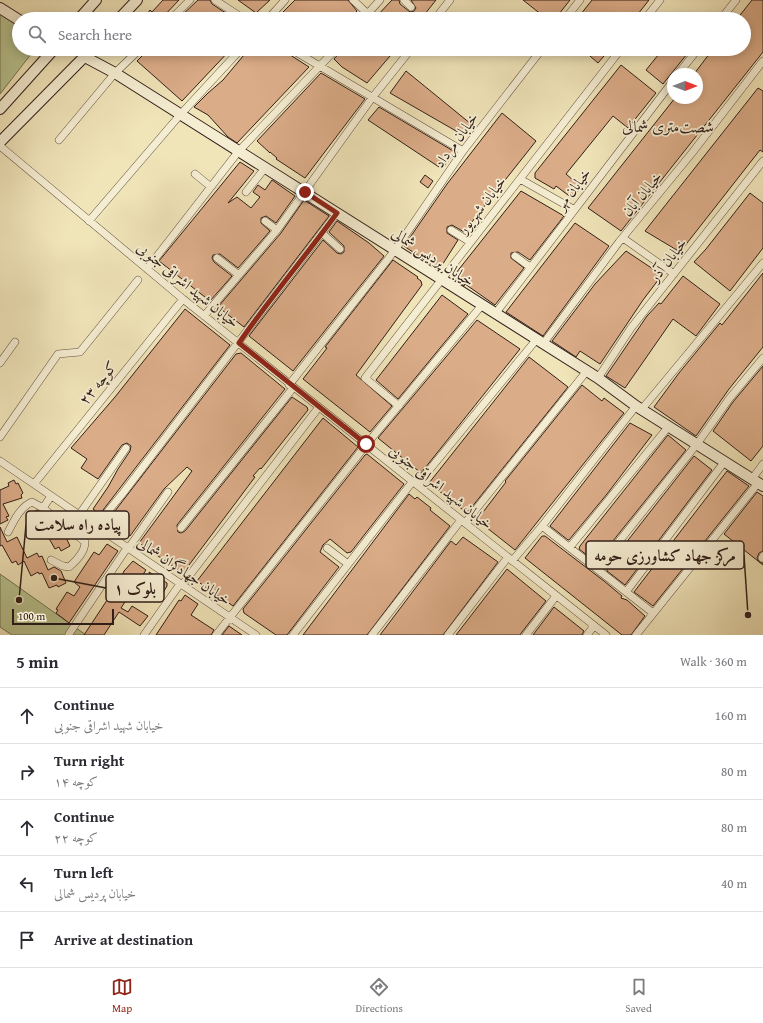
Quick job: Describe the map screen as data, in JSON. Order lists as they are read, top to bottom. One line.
{"streets":{"street":["خیابان مرداد","خیابان مهر","خیابان آبان","خیابان شهریور","خیابان پردیس شمالی","خیابان آذر","خیابان شهید اشراقی جنوبی","کوچه ۲۳","خیابان جهادگران شمالی"]},"crossings":[["خیابان مرداد","خیابان پردیس شمالی"],["خیابان مرداد","خیابان شهید اشراقی جنوبی"],["خیابان مهر","خیابان پردیس شمالی"],["خیابان آبان","خیابان پردیس شمالی"],["خیابان آبان","خیابان شهید اشراقی جنوبی"],["خیابان شهریور","خیابان پردیس شمالی"],["خیابان پردیس شمالی","خیابان آذر"],["خیابان شهید اشراقی جنوبی","کوچه ۲۳"],["کوچه ۲۳","خیابان جهادگران شمالی"]],"districts":["شصت‌متری شمالی"],"places":["بلوک ۱","پیاده راه سلامت","مرکز جهاد کشاورزی حومه"],"scale_bar":"100 m","north":"right","page":{"search":"Search here","scale":"100 m","heading":["5 min","Walk · 360 m"],"list":[["Continue","خیابان شهید اشراقی جنوبی","160 m"],["Turn right","کوچه ۱۴","80 m"],["Continue","کوچه ۲۲","80 m"],["Turn left","خیابان پردیس شمالی","40 m"],"Arrive at destination"],"nav":["Map","Directions","Saved"]}}
